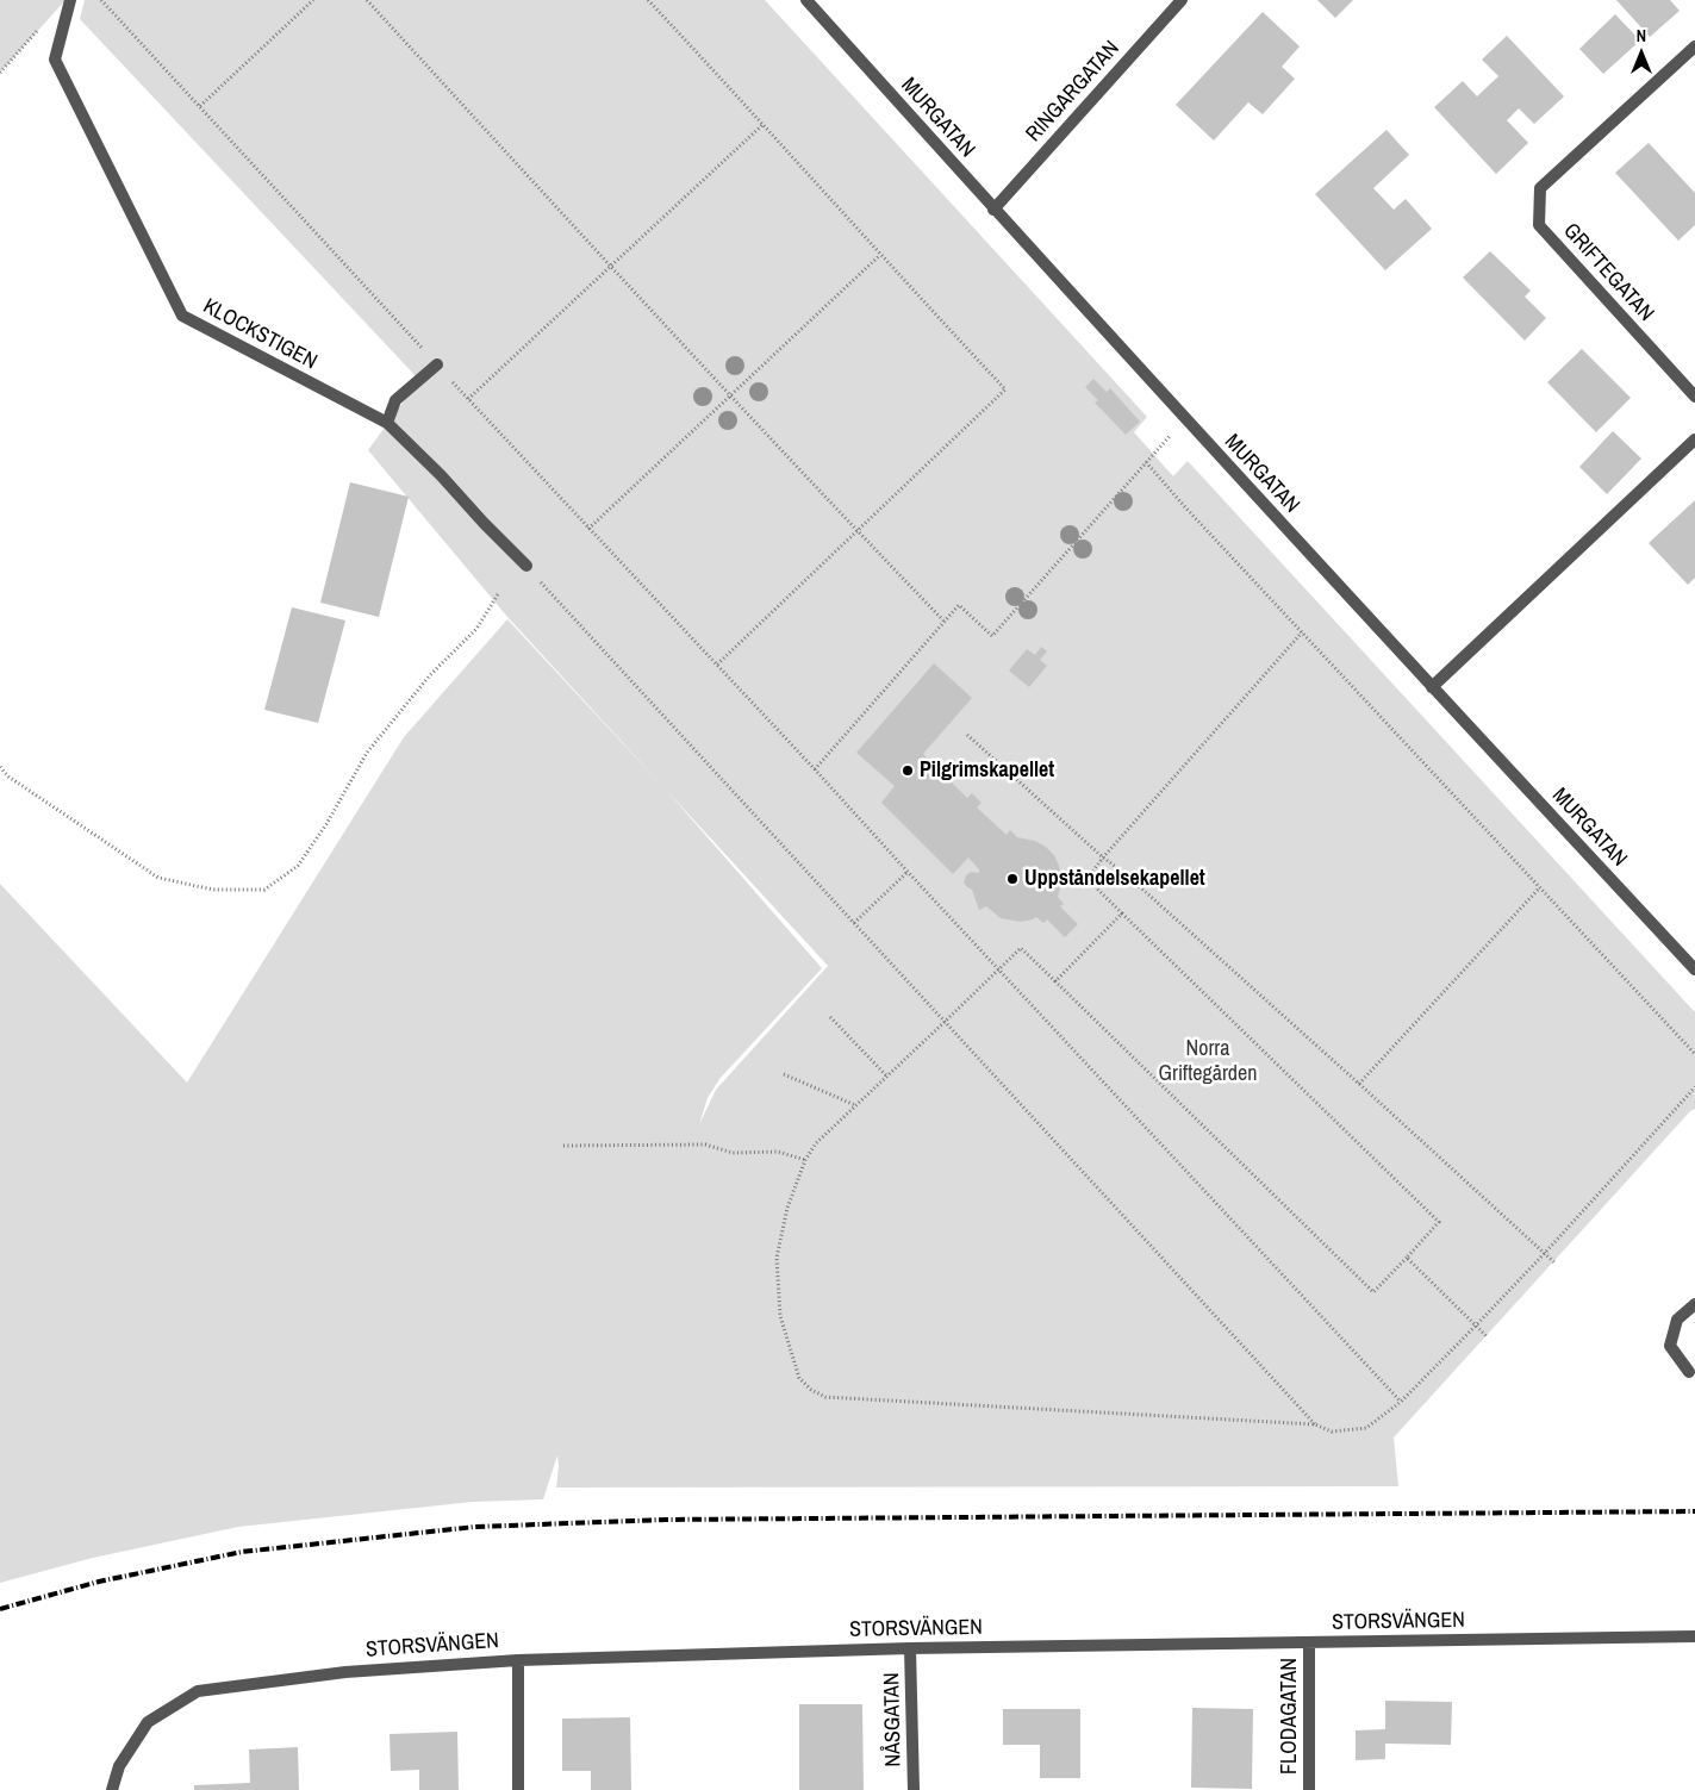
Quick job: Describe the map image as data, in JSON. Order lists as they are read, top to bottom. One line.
{"streets":{"street":["RINGARGATAN","MURGATAN","GRIFTEGATAN","KLOCKSTIGEN","STORSVÄNGEN","FLODAGATAN","NÅSGATAN"]},"crossings":[["RINGARGATAN","MURGATAN"],["STORSVÄNGEN","FLODAGATAN"],["STORSVÄNGEN","NÅSGATAN"]],"parks":["Norra Griftegården"],"places":["Pilgrimskapellet","Uppståndelsekapellet"],"north":"top"}
